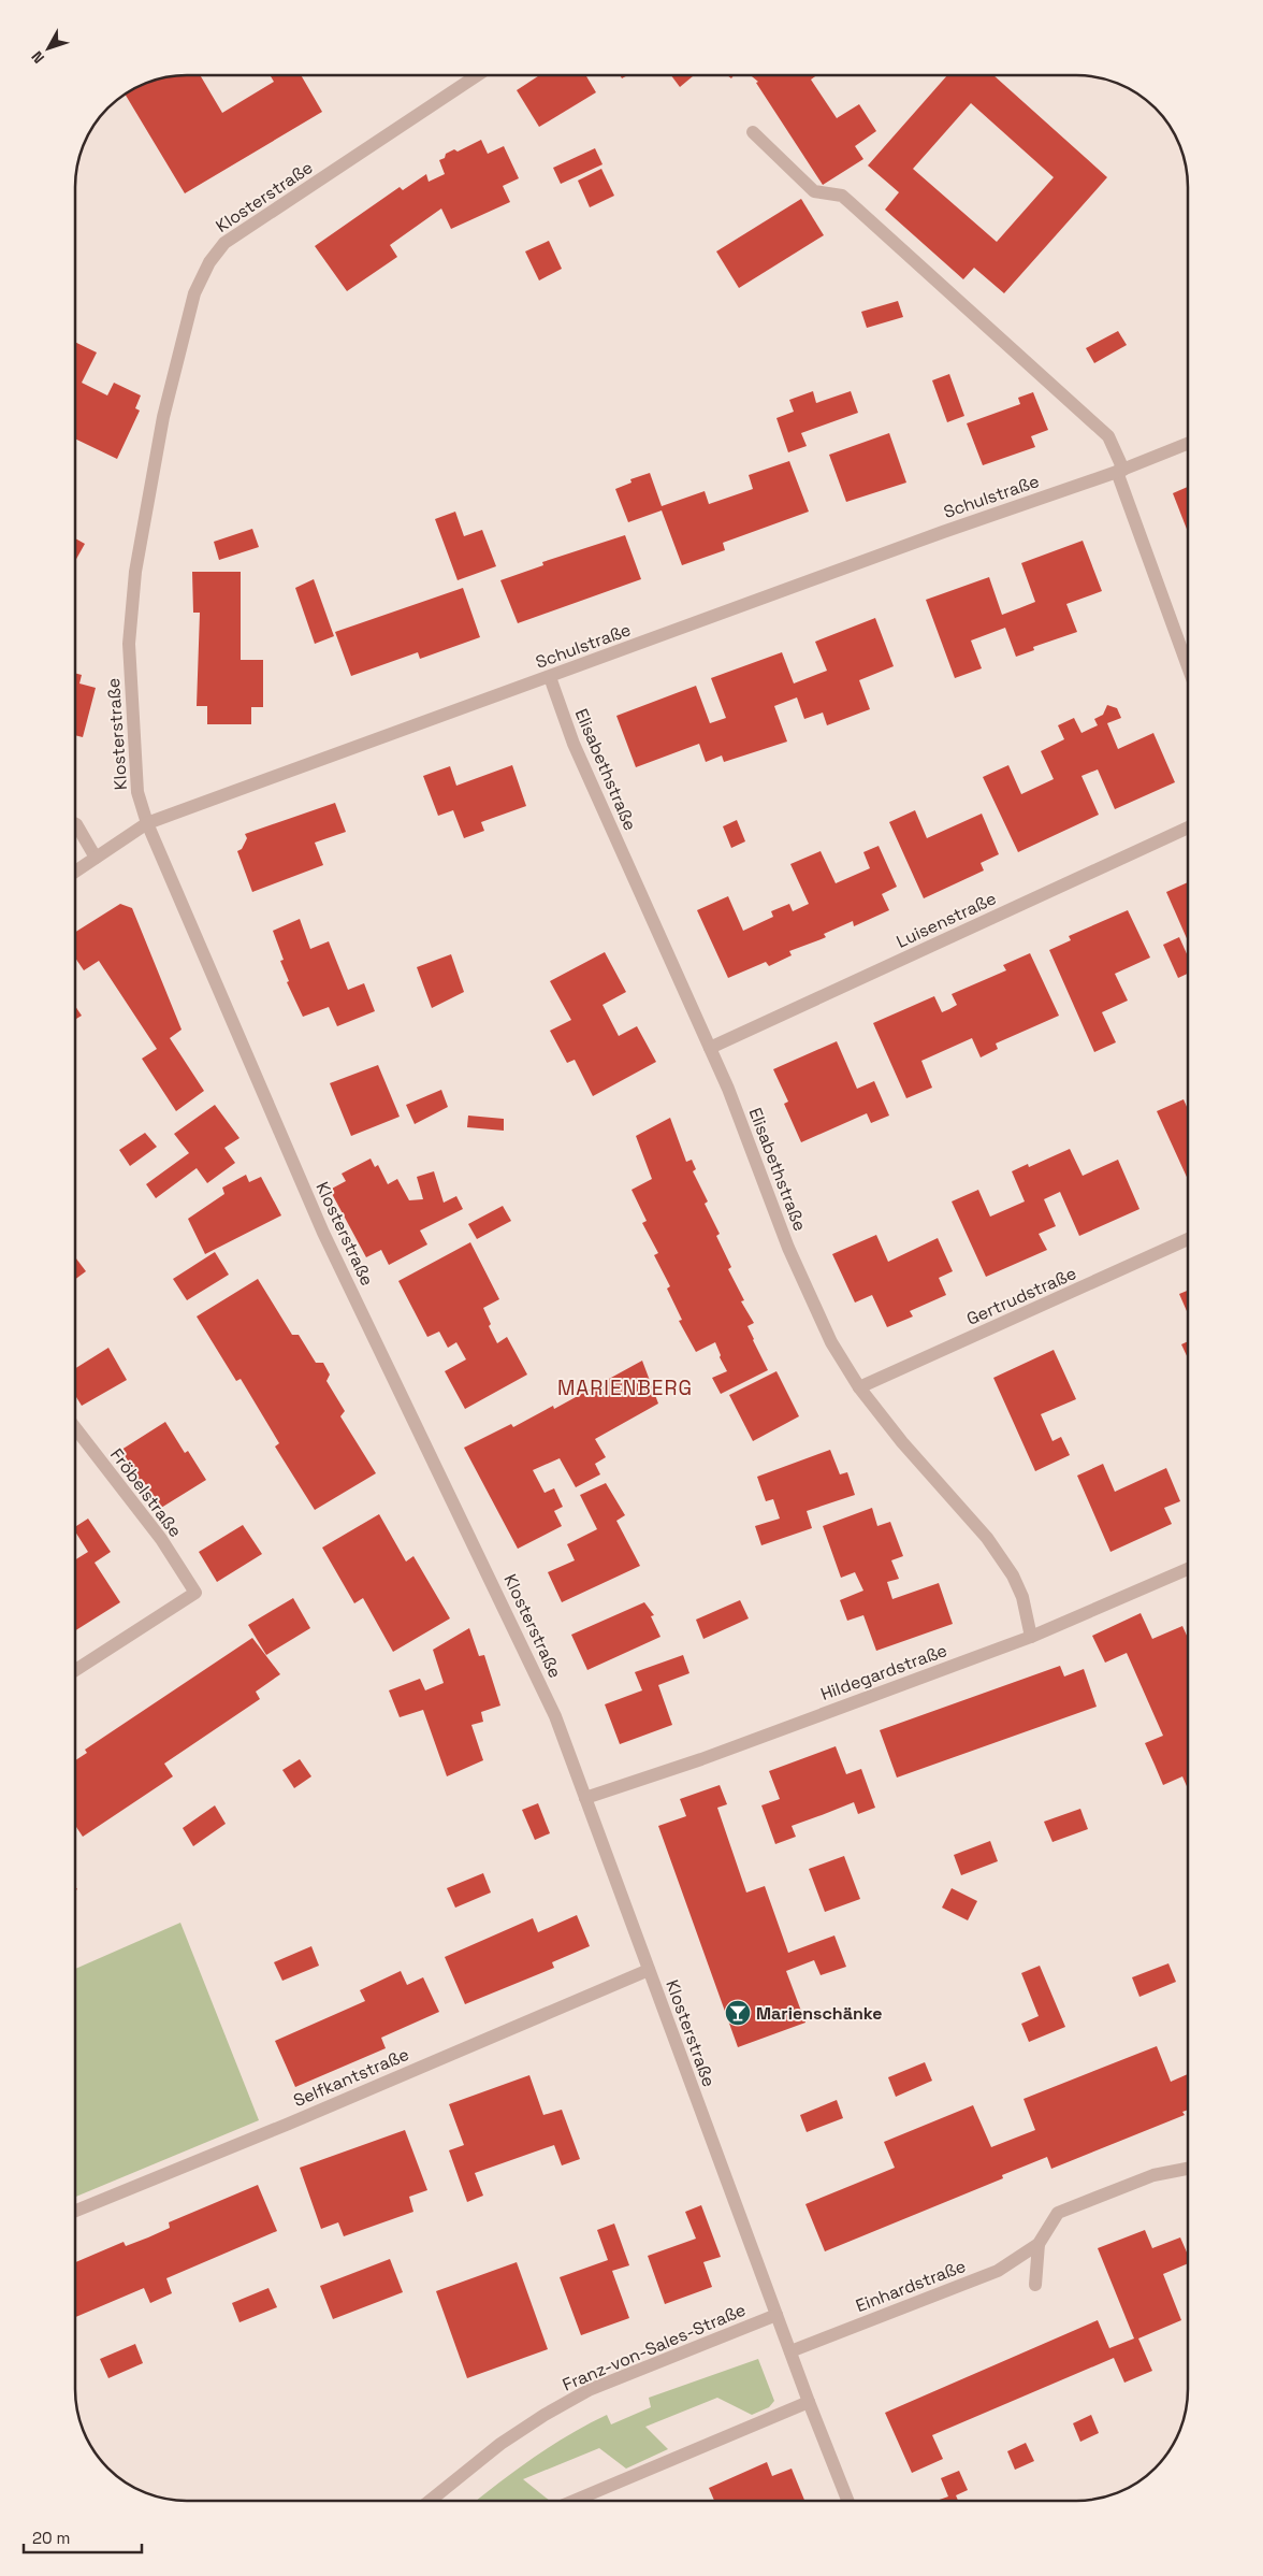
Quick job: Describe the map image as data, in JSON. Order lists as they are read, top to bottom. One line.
{"streets":{"street":["Klosterstraße","Schulstraße","Elisabethstraße","Luisenstraße","Gertrudstraße","Fröbelstraße","Hildegardstraße","Selfkantstraße","Einhardstraße","Franz-von-Sales-Straße"]},"crossings":[["Klosterstraße","Schulstraße"],["Klosterstraße","Hildegardstraße"],["Klosterstraße","Selfkantstraße"],["Klosterstraße","Einhardstraße"],["Klosterstraße","Franz-von-Sales-Straße"],["Schulstraße","Elisabethstraße"],["Elisabethstraße","Luisenstraße"],["Elisabethstraße","Gertrudstraße"],["Elisabethstraße","Hildegardstraße"]],"districts":["MARIENBERG"],"places":{"bar":["Marienschänke"]},"scale_bar":"20 m","north":"bottom left"}
